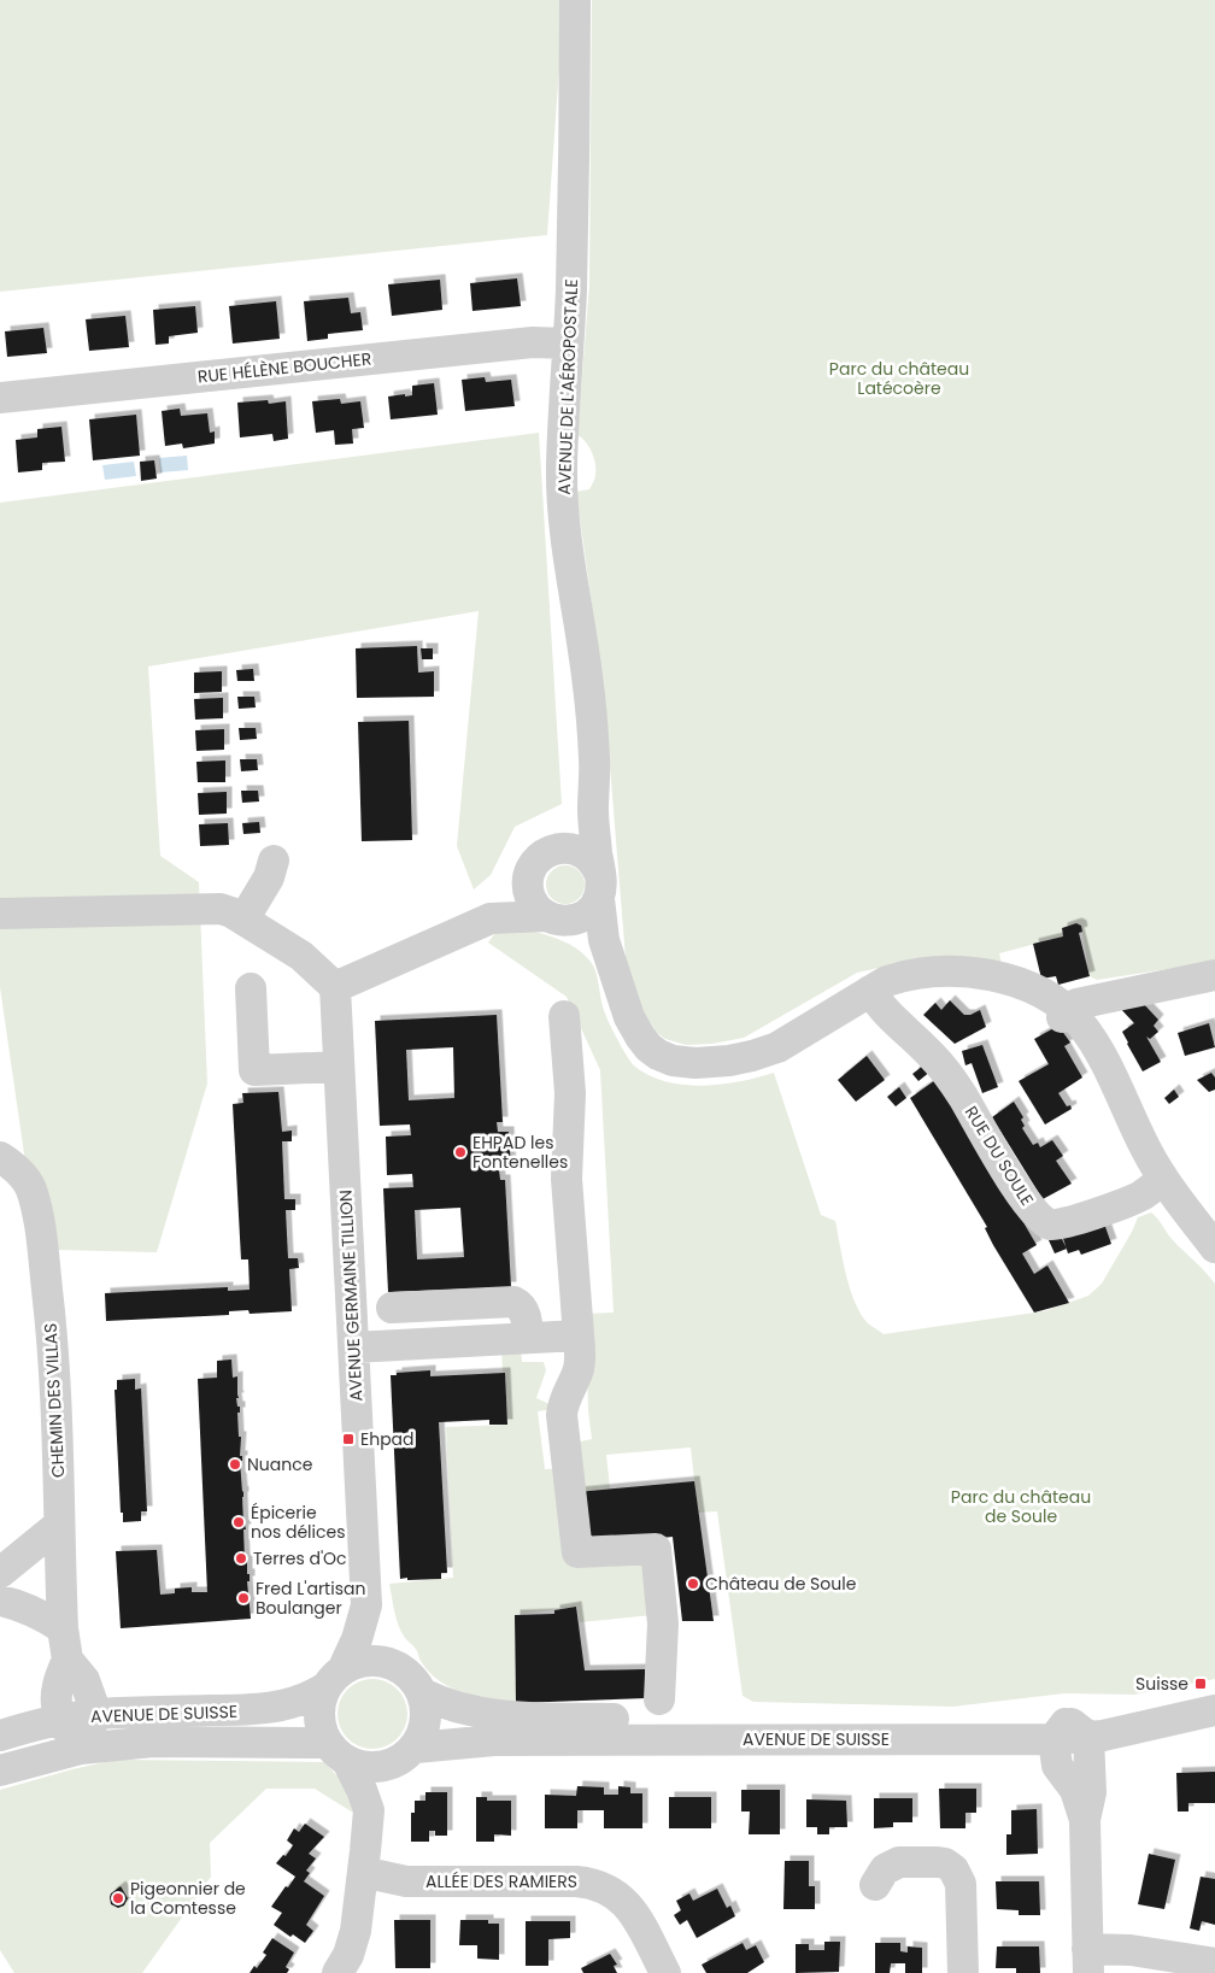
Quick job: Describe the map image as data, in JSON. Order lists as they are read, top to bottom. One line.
{"streets":{"street":["RUE HÉLÈNE BOUCHER","AVENUE DE L'AÉROPOSTALE","RUE DU SOULE","AVENUE GERMAINE TILLION","CHEMIN DES VILLAS","AVENUE DE SUISSE","ALLÉE DES RAMIERS"]},"crossings":[["RUE HÉLÈNE BOUCHER","AVENUE DE L'AÉROPOSTALE"],["AVENUE DE L'AÉROPOSTALE","RUE DU SOULE"],["AVENUE GERMAINE TILLION","AVENUE DE SUISSE"],["CHEMIN DES VILLAS","AVENUE DE SUISSE"]],"parks":["Parc du château Latécoère","Parc du château de Soule"],"places":{"other":["EHPAD les Fontenelles","Nuance","Épicerie nos délices","Terres d'Oc","Château de Soule","Fred L'artisan Boulanger","Pigeonnier de la Comtesse"],"transit":["Ehpad","Suisse"]}}
